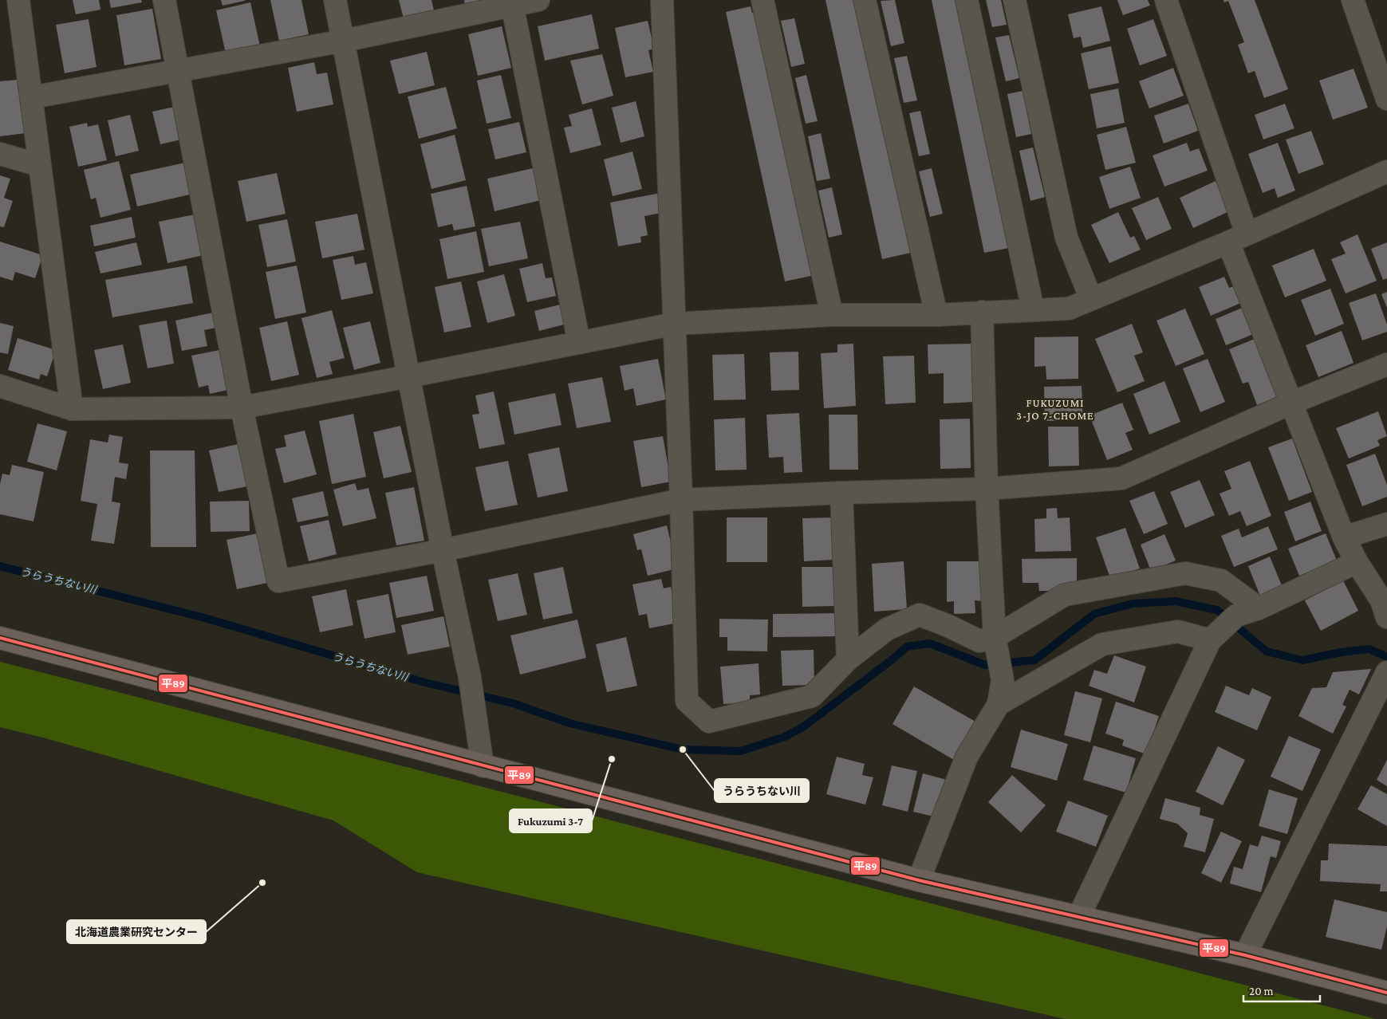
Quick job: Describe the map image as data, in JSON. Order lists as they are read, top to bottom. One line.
{"districts":["FUKUZUMI 3-JO 7-CHOME"],"water":["うらうちない川"],"places":["うらうちない川","Fukuzumi 3-7","北海道農業研究センター"],"lines":["transit line 平89"],"scale_bar":"20 m"}
